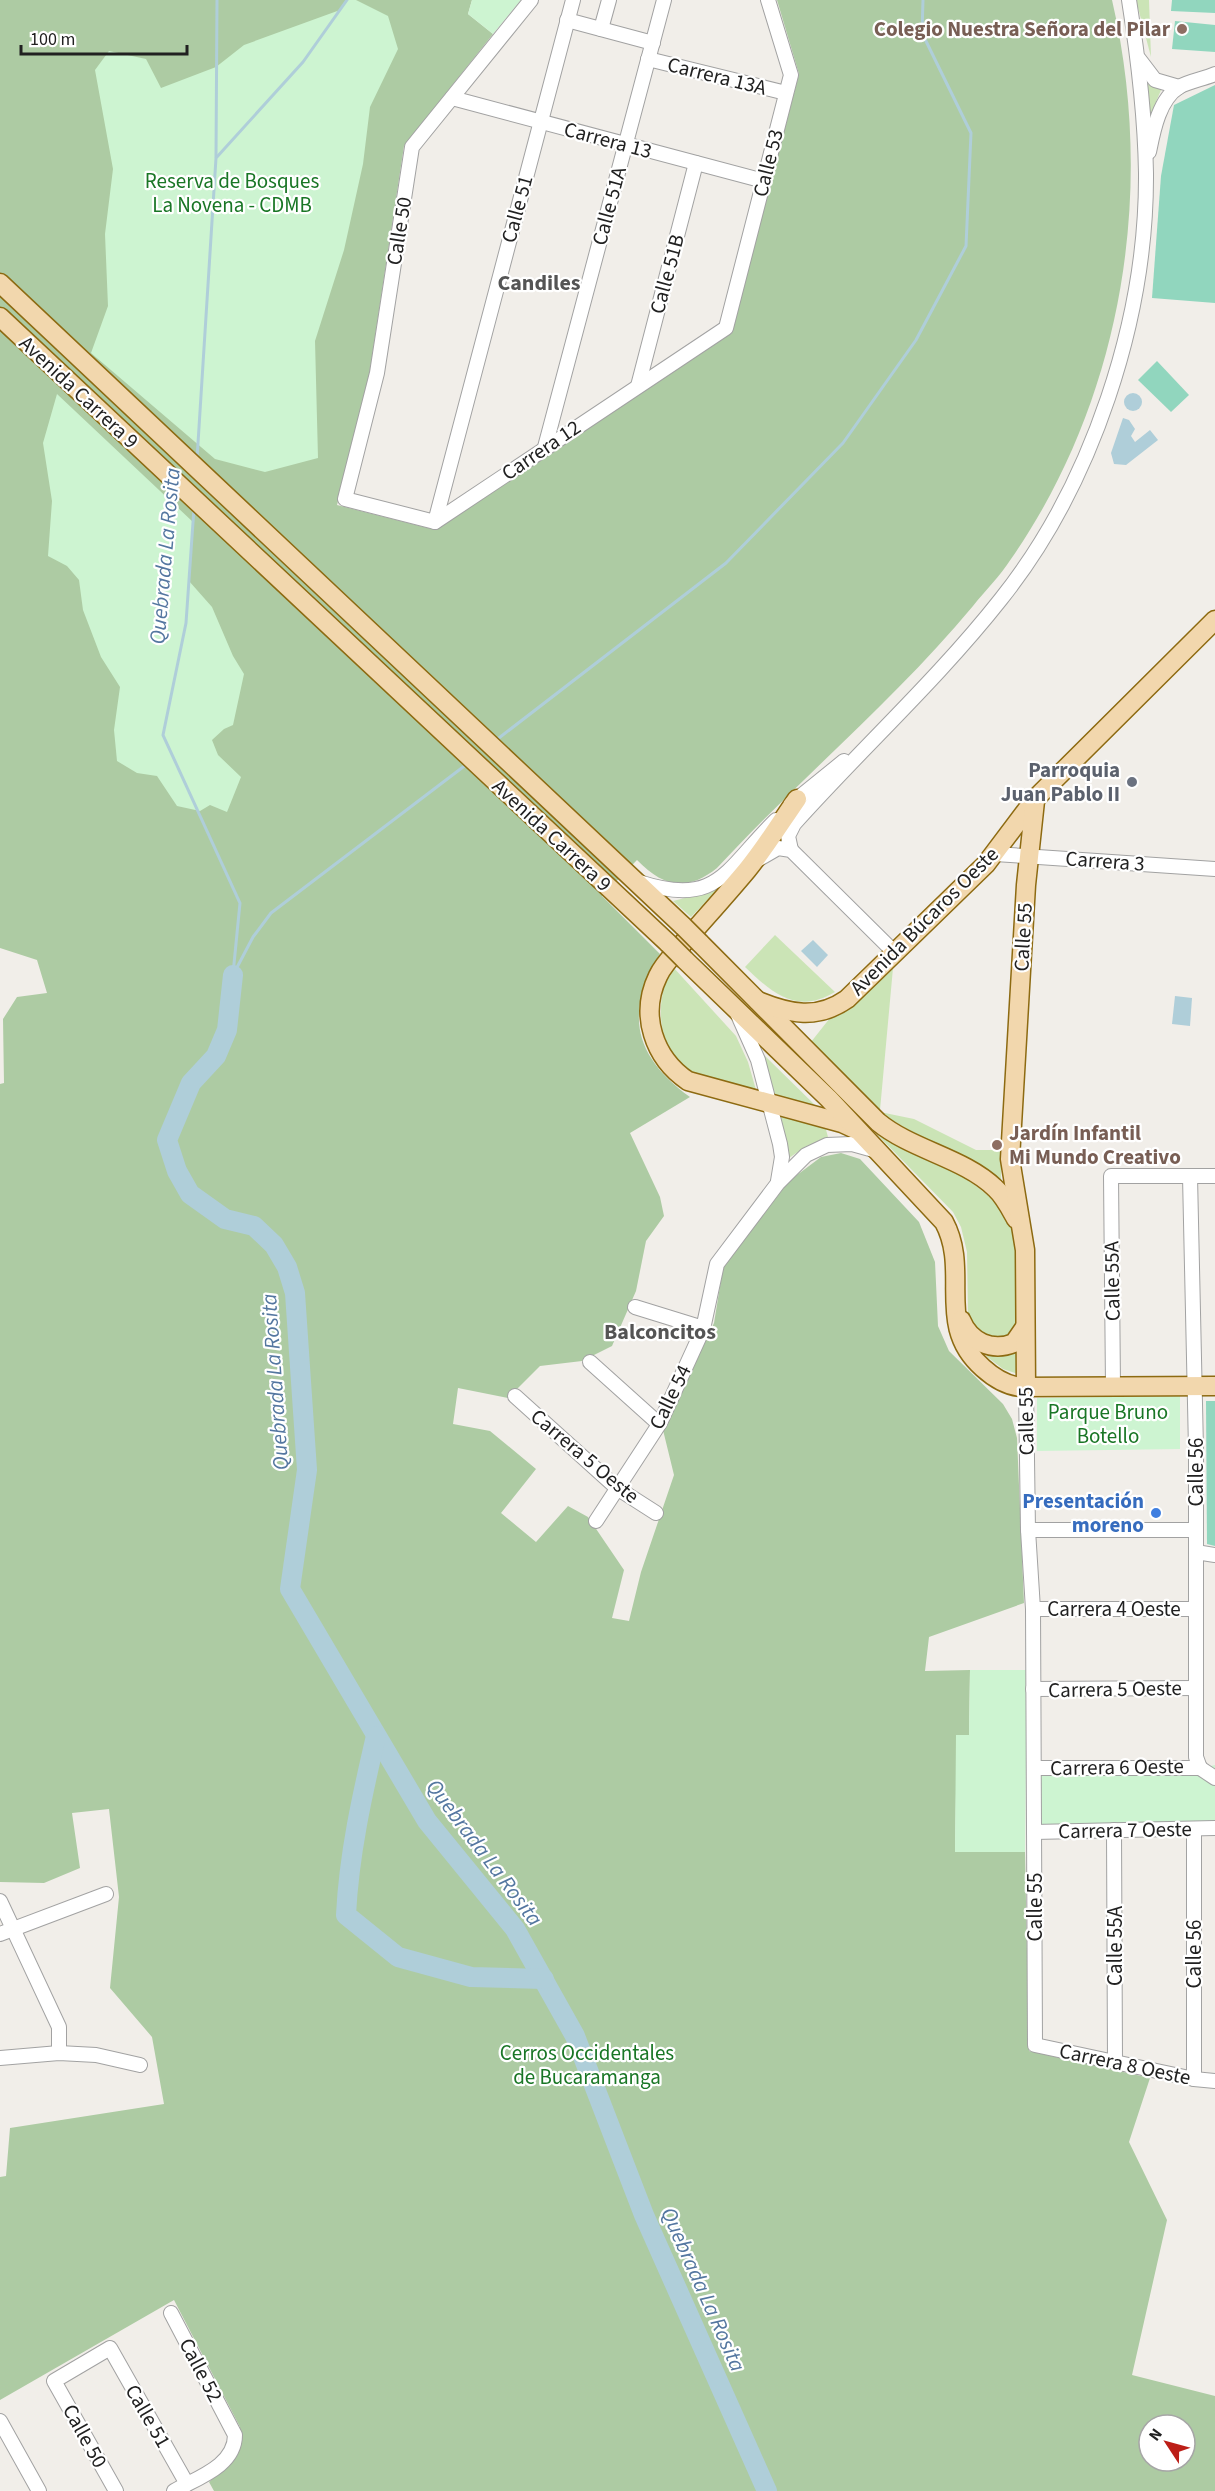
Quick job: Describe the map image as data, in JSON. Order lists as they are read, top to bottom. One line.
{"streets":{"main road":["Avenida Carrera 9","Avenida Búcaros Oeste","Calle 55"],"street":["Carrera 13A","Carrera 13","Calle 53","Calle 51A","Calle 51","Calle 50","Calle 51B","Carrera 12","Carrera 3","Calle 55A","Calle 54","Carrera 5 Oeste","Calle 56","Carrera 4 Oeste","Carrera 6 Oeste","Carrera 7 Oeste","Carrera 8 Oeste","Calle 52"]},"crossings":[["Carrera 13A","Calle 53"],["Carrera 13A","Calle 51A"],["Carrera 13A","Calle 51"],["Carrera 13","Calle 53"],["Carrera 13","Calle 51A"],["Carrera 13","Calle 51"],["Carrera 13","Calle 50"],["Carrera 13","Calle 51B"],["Calle 53","Carrera 12"],["Calle 51A","Carrera 12"],["Calle 51","Calle 50"],["Calle 51","Carrera 12"],["Calle 51","Calle 52"],["Calle 50","Carrera 12"],["Calle 51B","Carrera 12"],["Avenida Carrera 9","Avenida Búcaros Oeste"],["Avenida Carrera 9","Calle 55"],["Avenida Carrera 9","Calle 55A"],["Avenida Carrera 9","Calle 54"],["Avenida Carrera 9","Calle 56"],["Carrera 3","Avenida Búcaros Oeste"],["Carrera 3","Calle 55"],["Avenida Búcaros Oeste","Calle 55"],["Calle 55","Carrera 5 Oeste"],["Calle 55","Carrera 4 Oeste"],["Calle 55","Carrera 6 Oeste"],["Calle 55","Carrera 7 Oeste"],["Calle 55","Carrera 8 Oeste"],["Calle 55A","Calle 56"],["Calle 55A","Carrera 7 Oeste"],["Calle 55A","Carrera 8 Oeste"],["Calle 54","Carrera 5 Oeste"],["Carrera 5 Oeste","Calle 56"],["Calle 56","Carrera 4 Oeste"],["Calle 56","Carrera 6 Oeste"],["Calle 56","Carrera 7 Oeste"],["Calle 56","Carrera 8 Oeste"]],"districts":["Candiles","Balconcitos"],"water":["Quebrada La Rosita"],"parks":["Reserva de Bosques La Novena - CDMB","Parque Bruno Botello","Cerros Occidentales de Bucaramanga"],"places":["Colegio Nuestra Señora del Pilar","Parroquia Juan Pablo II","Jardín Infantil Mi Mundo Creativo","Presentación moreno"],"scale_bar":"100 m","north":"top left"}
